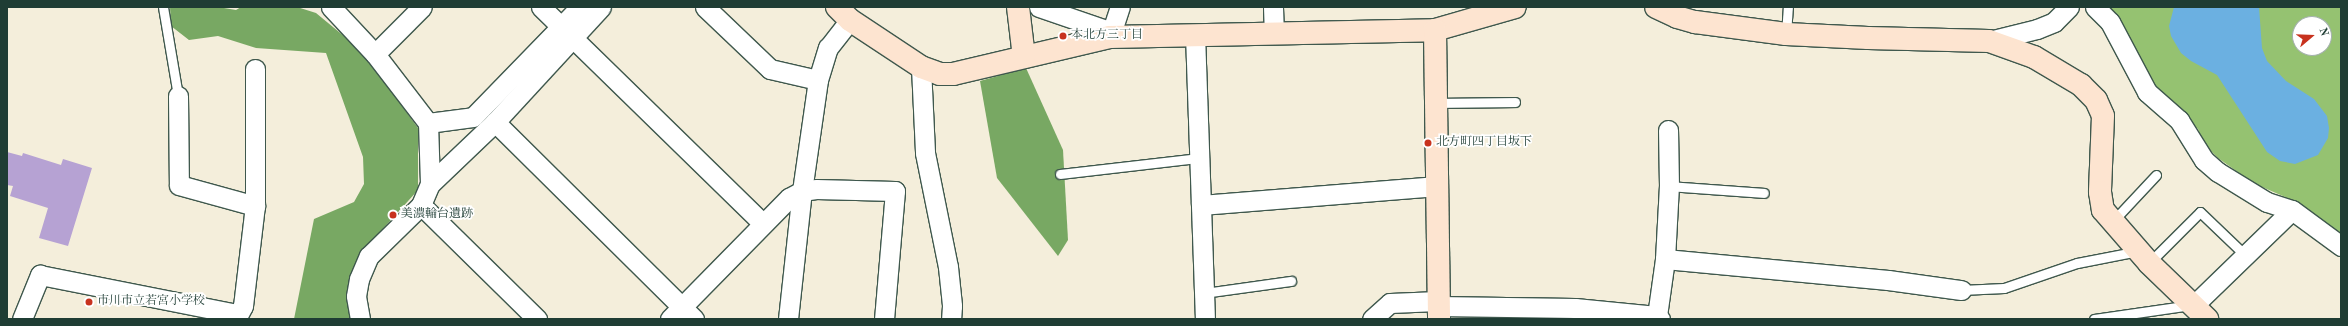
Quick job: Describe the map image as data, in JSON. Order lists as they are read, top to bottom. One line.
{"places":["本北方三丁目","北方町四丁目坂下","美濃輪台遺跡","市川市立若宮小学校"],"north":"right"}
